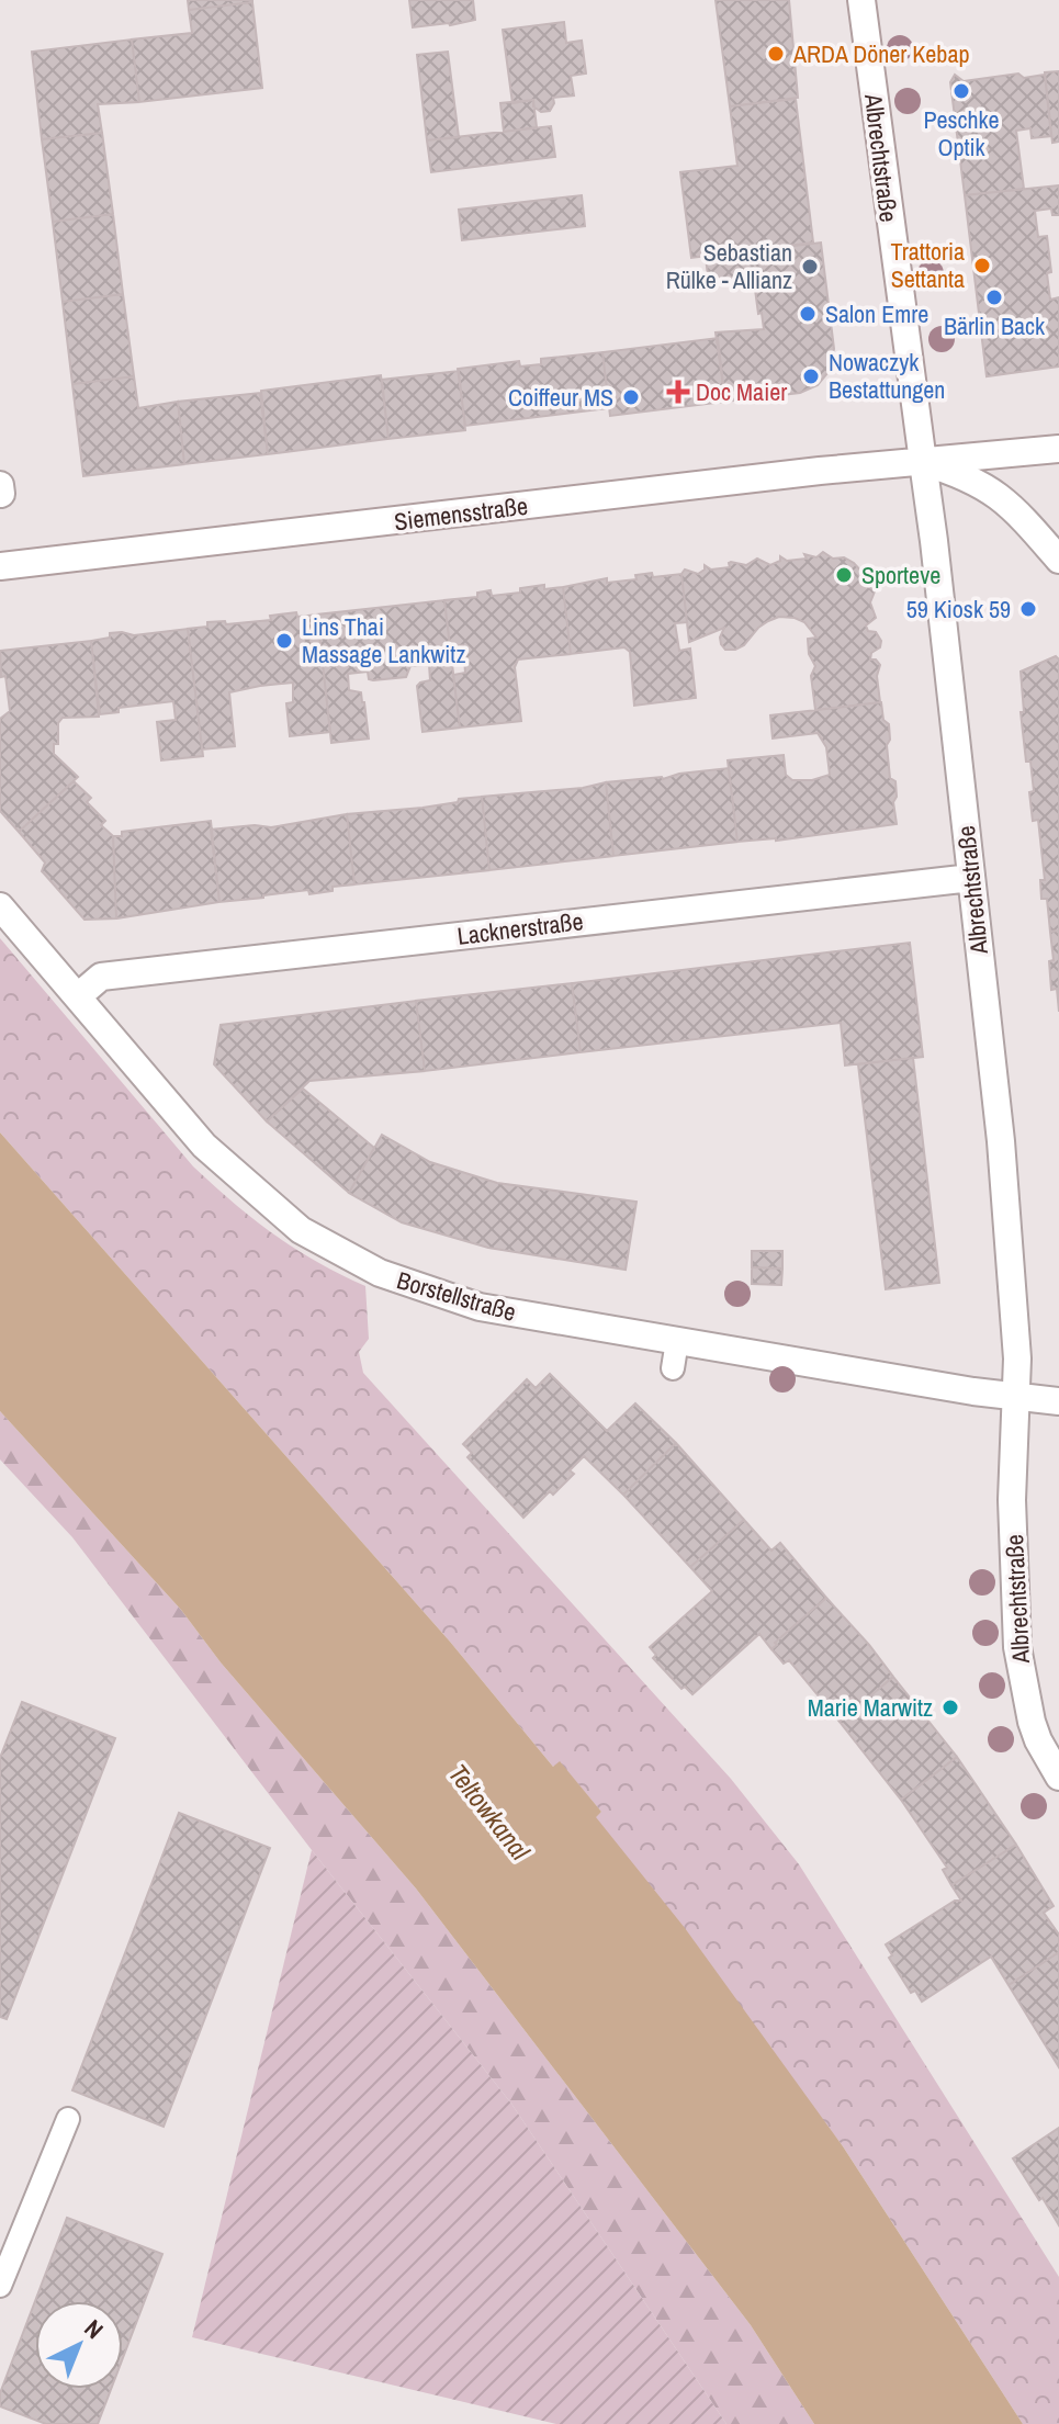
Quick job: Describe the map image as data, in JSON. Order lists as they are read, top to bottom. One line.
{"streets":{"street":["Albrechtstraße","Siemensstraße","Lacknerstraße","Borstellstraße"]},"crossings":[["Albrechtstraße","Siemensstraße"],["Albrechtstraße","Lacknerstraße"],["Albrechtstraße","Borstellstraße"],["Lacknerstraße","Borstellstraße"]],"water":["Teltowkanal"],"places":{"other":["ARDA Döner Kebap","Peschke Optik","Trattoria Settanta","Sebastian Rülke - Allianz","Bärlin Back","Salon Emre","Nowaczyk Bestattungen","Coiffeur MS","Sporteve","59 Kiosk 59","Lins Thai Massage Lankwitz","Marie Marwitz"],"health":["Doc Maier"]},"north":"top right"}
